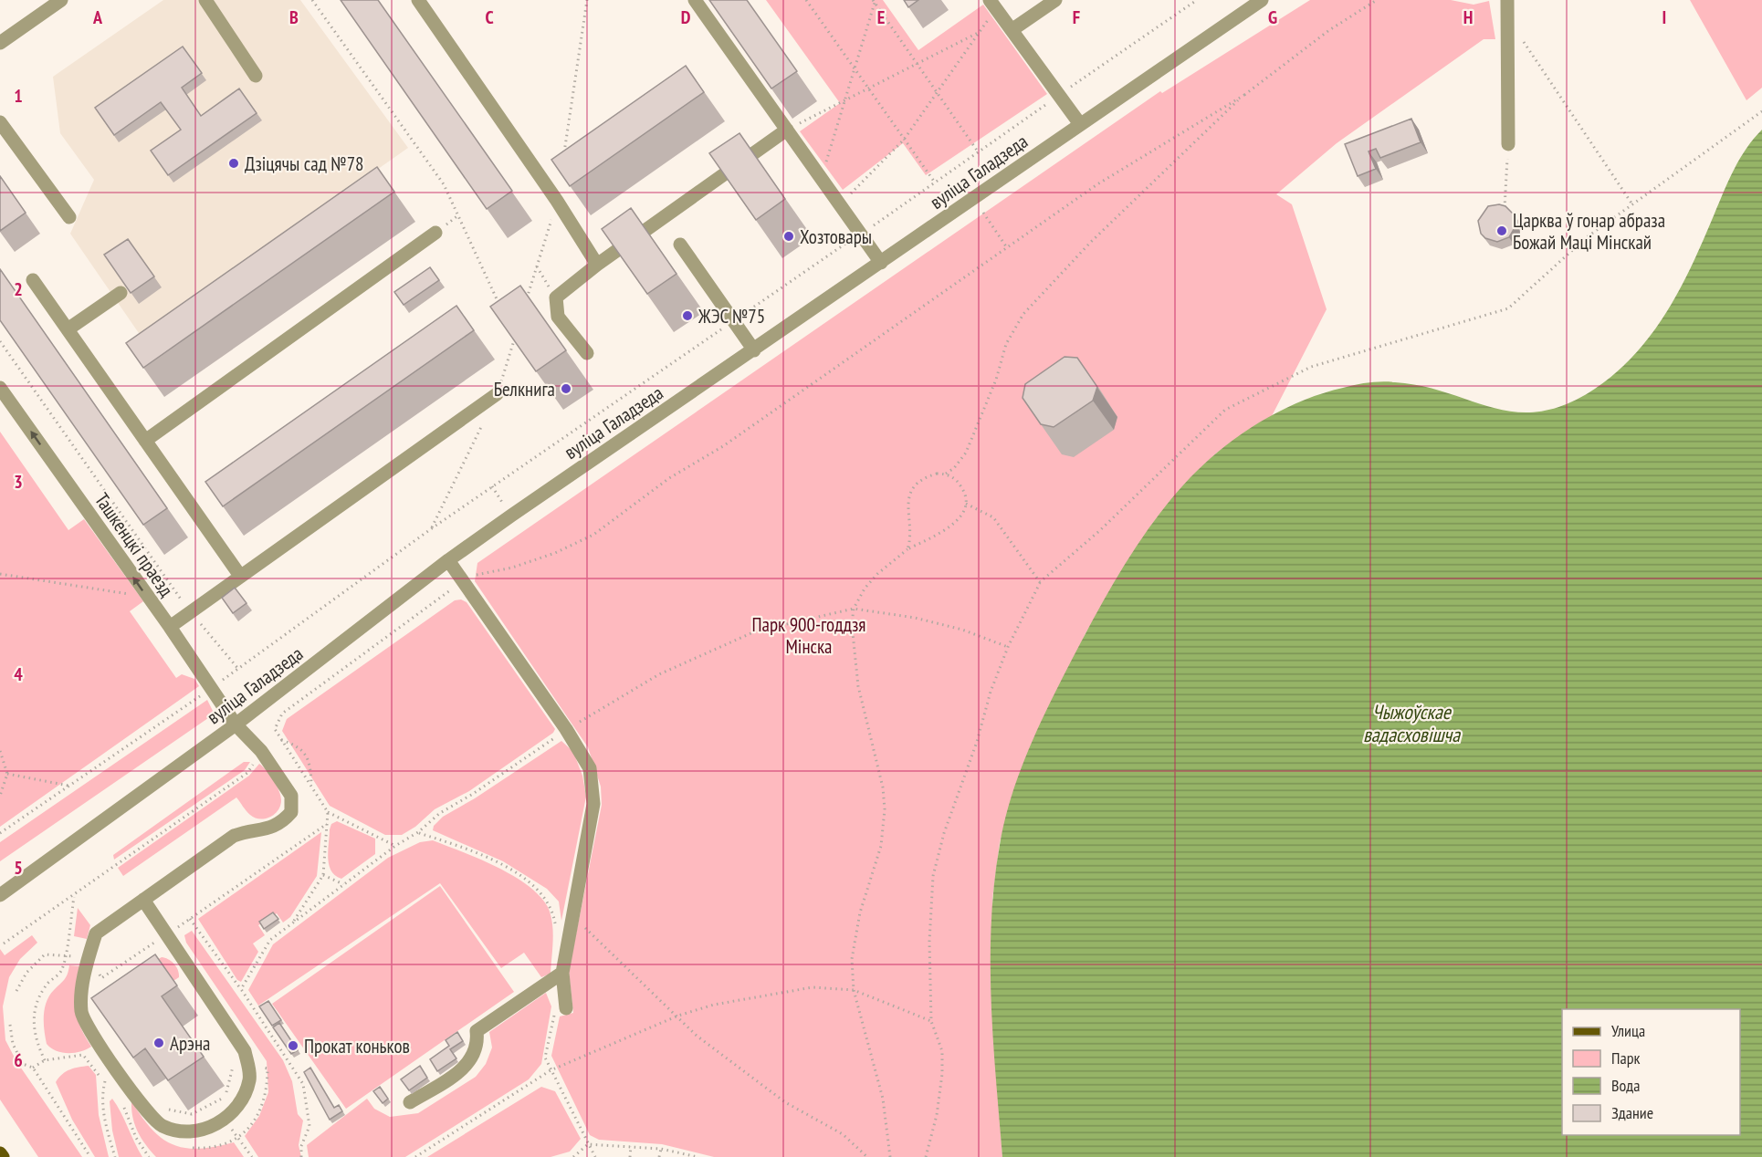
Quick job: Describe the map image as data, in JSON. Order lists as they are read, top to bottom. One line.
{"streets":{"street":["вуліца Галадзеда","Ташкенцкі праезд"]},"crossings":[["вуліца Галадзеда","Ташкенцкі праезд"]],"water":["Чыжоўскае вадасховішча"],"parks":["Парк 900-годдзя Мінска"],"places":["Дзіцячы сад №78","Царква ў гонар абраза Божай Маці Мінскай","Хозтовары","ЖЭС №75","Белкнига","Арэна","Прокат коньков"],"legend":["Улица","Парк","Вода","Здание"],"grid":{"columns":["A","B","C","D","E","F","G","H","I"],"rows":["1","2","3","4","5","6"]}}
